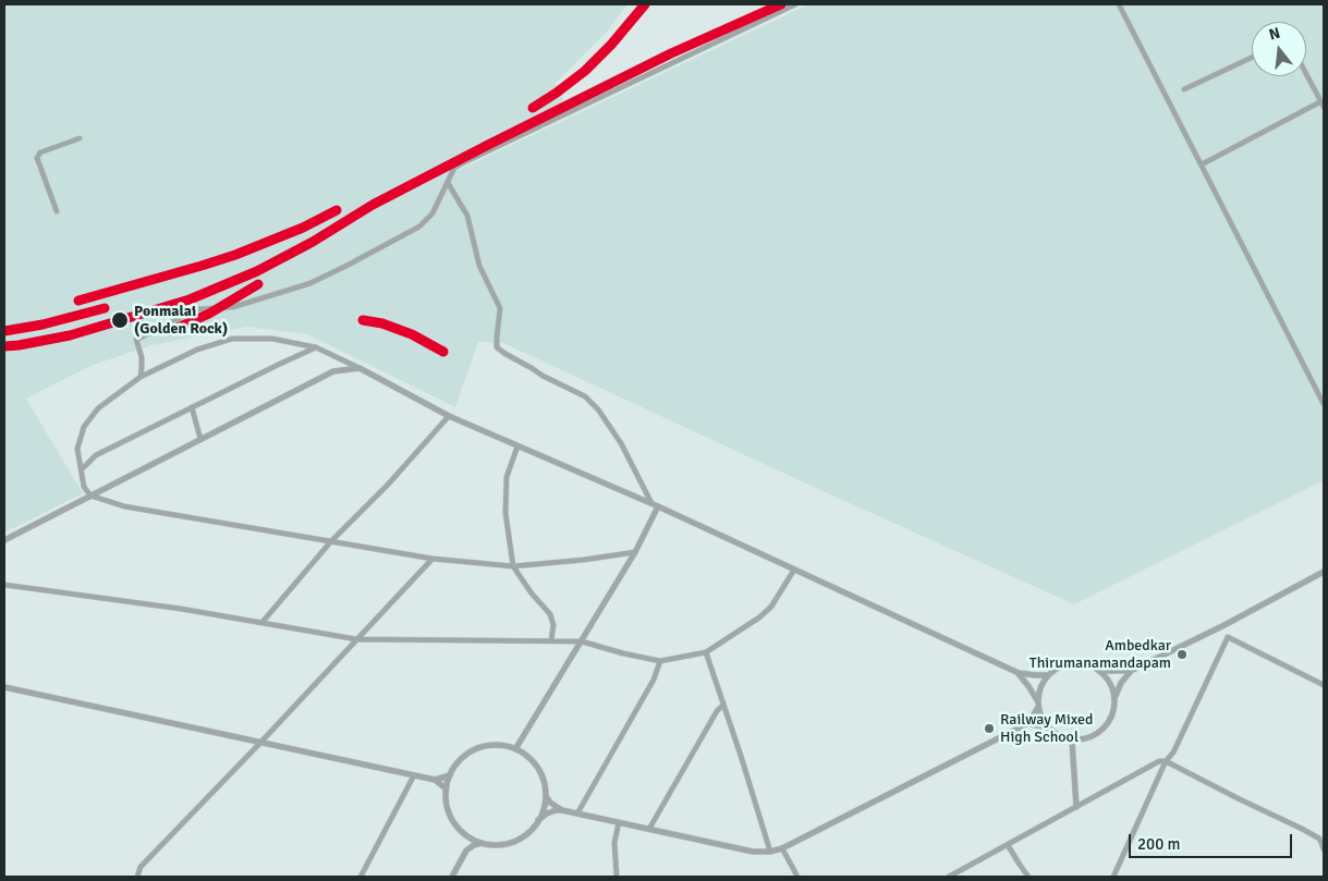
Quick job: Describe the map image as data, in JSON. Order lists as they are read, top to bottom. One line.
{"places":["Ponmalai (Golden Rock)","Ambedkar Thirumanamandapam","Railway Mixed High School"],"scale_bar":"200 m","north":"top"}
